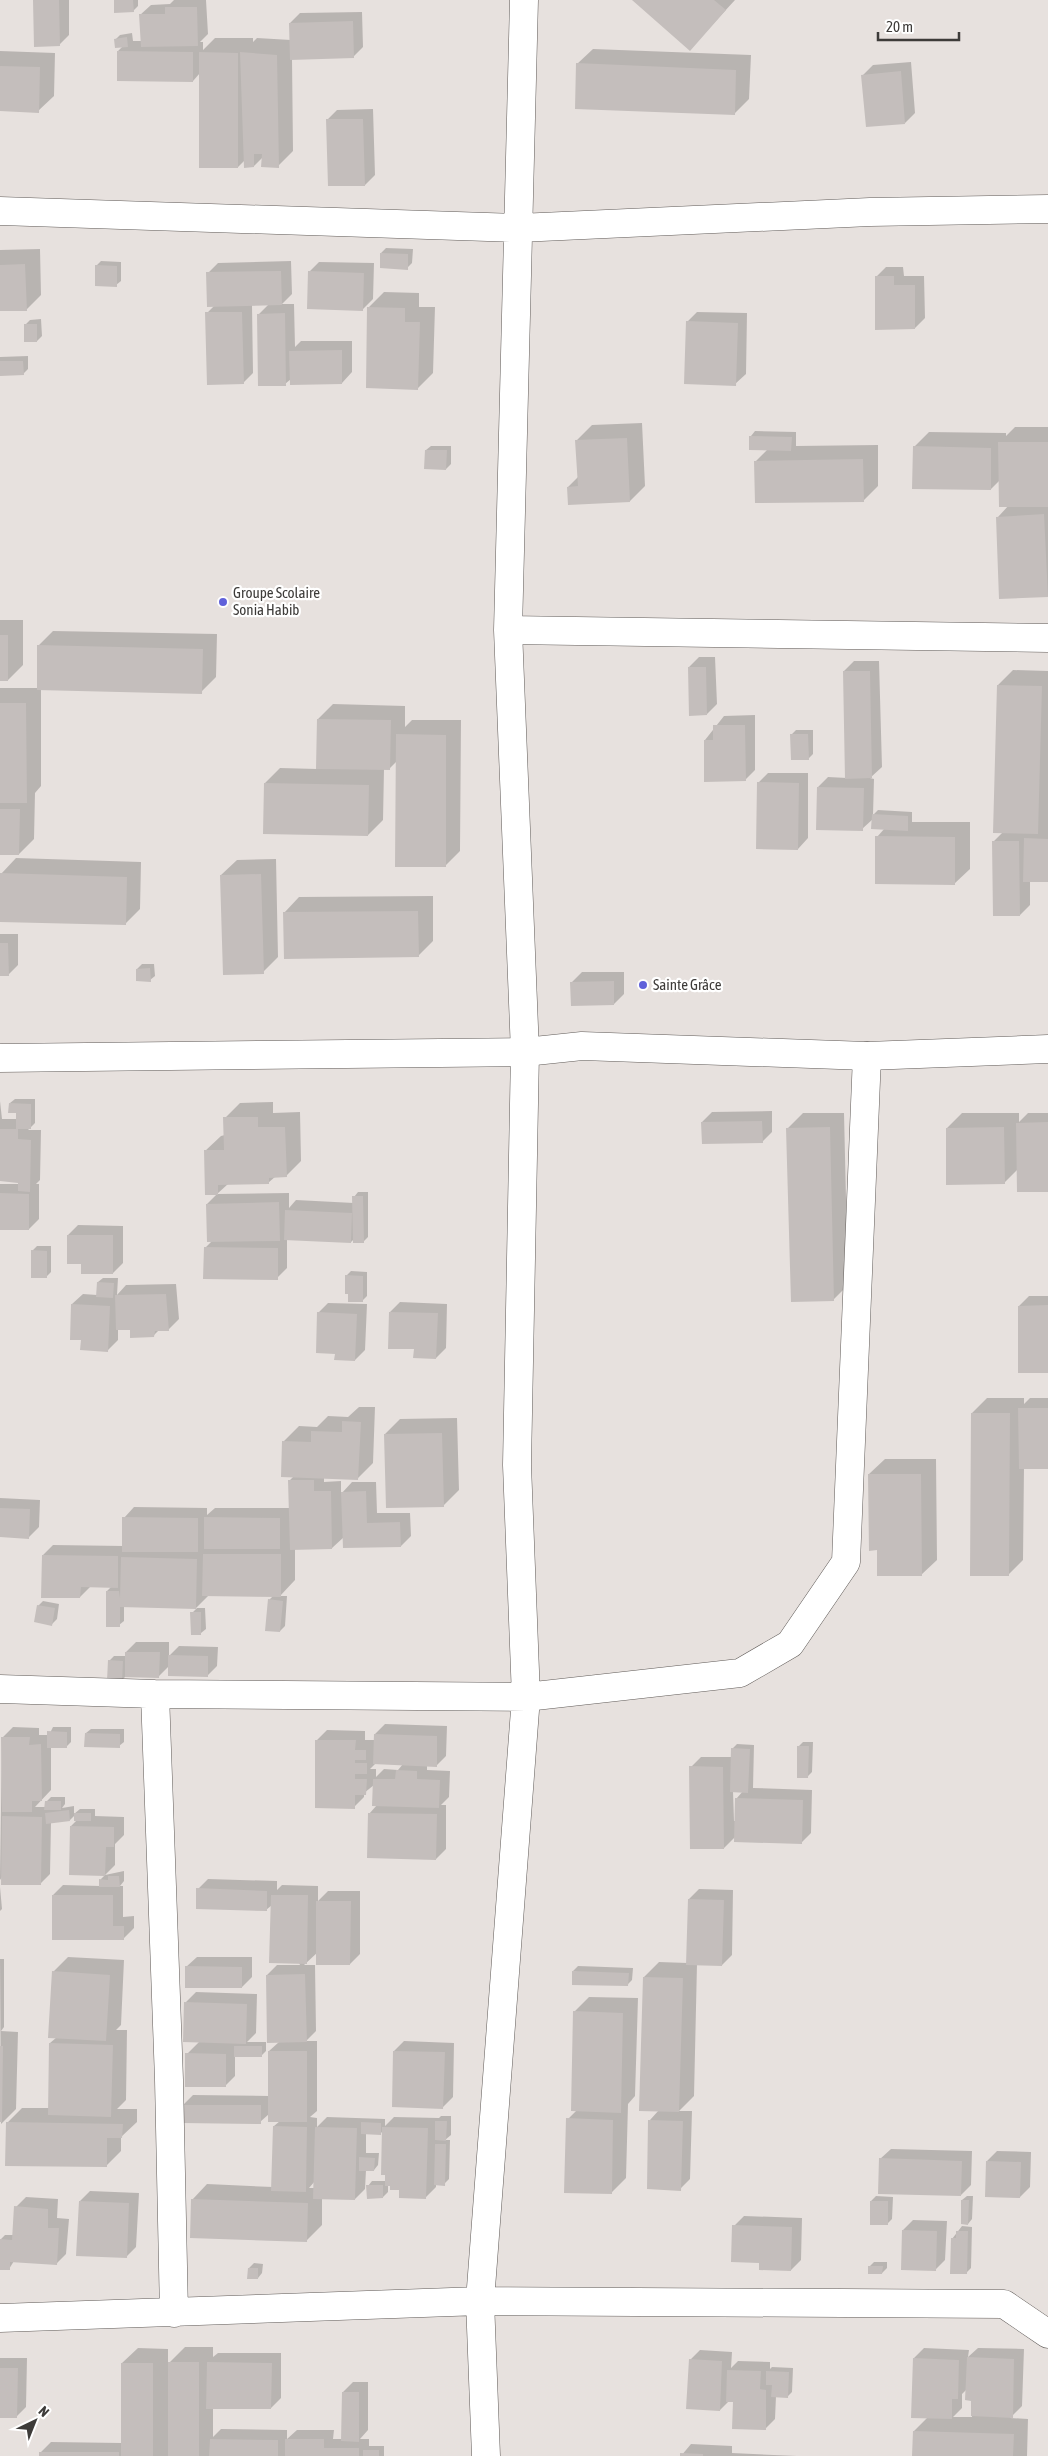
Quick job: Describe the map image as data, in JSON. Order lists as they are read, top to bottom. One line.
{"places":["Groupe Scolaire Sonia Habib","Sainte Grâce"],"scale_bar":"20 m","north":"top right"}
